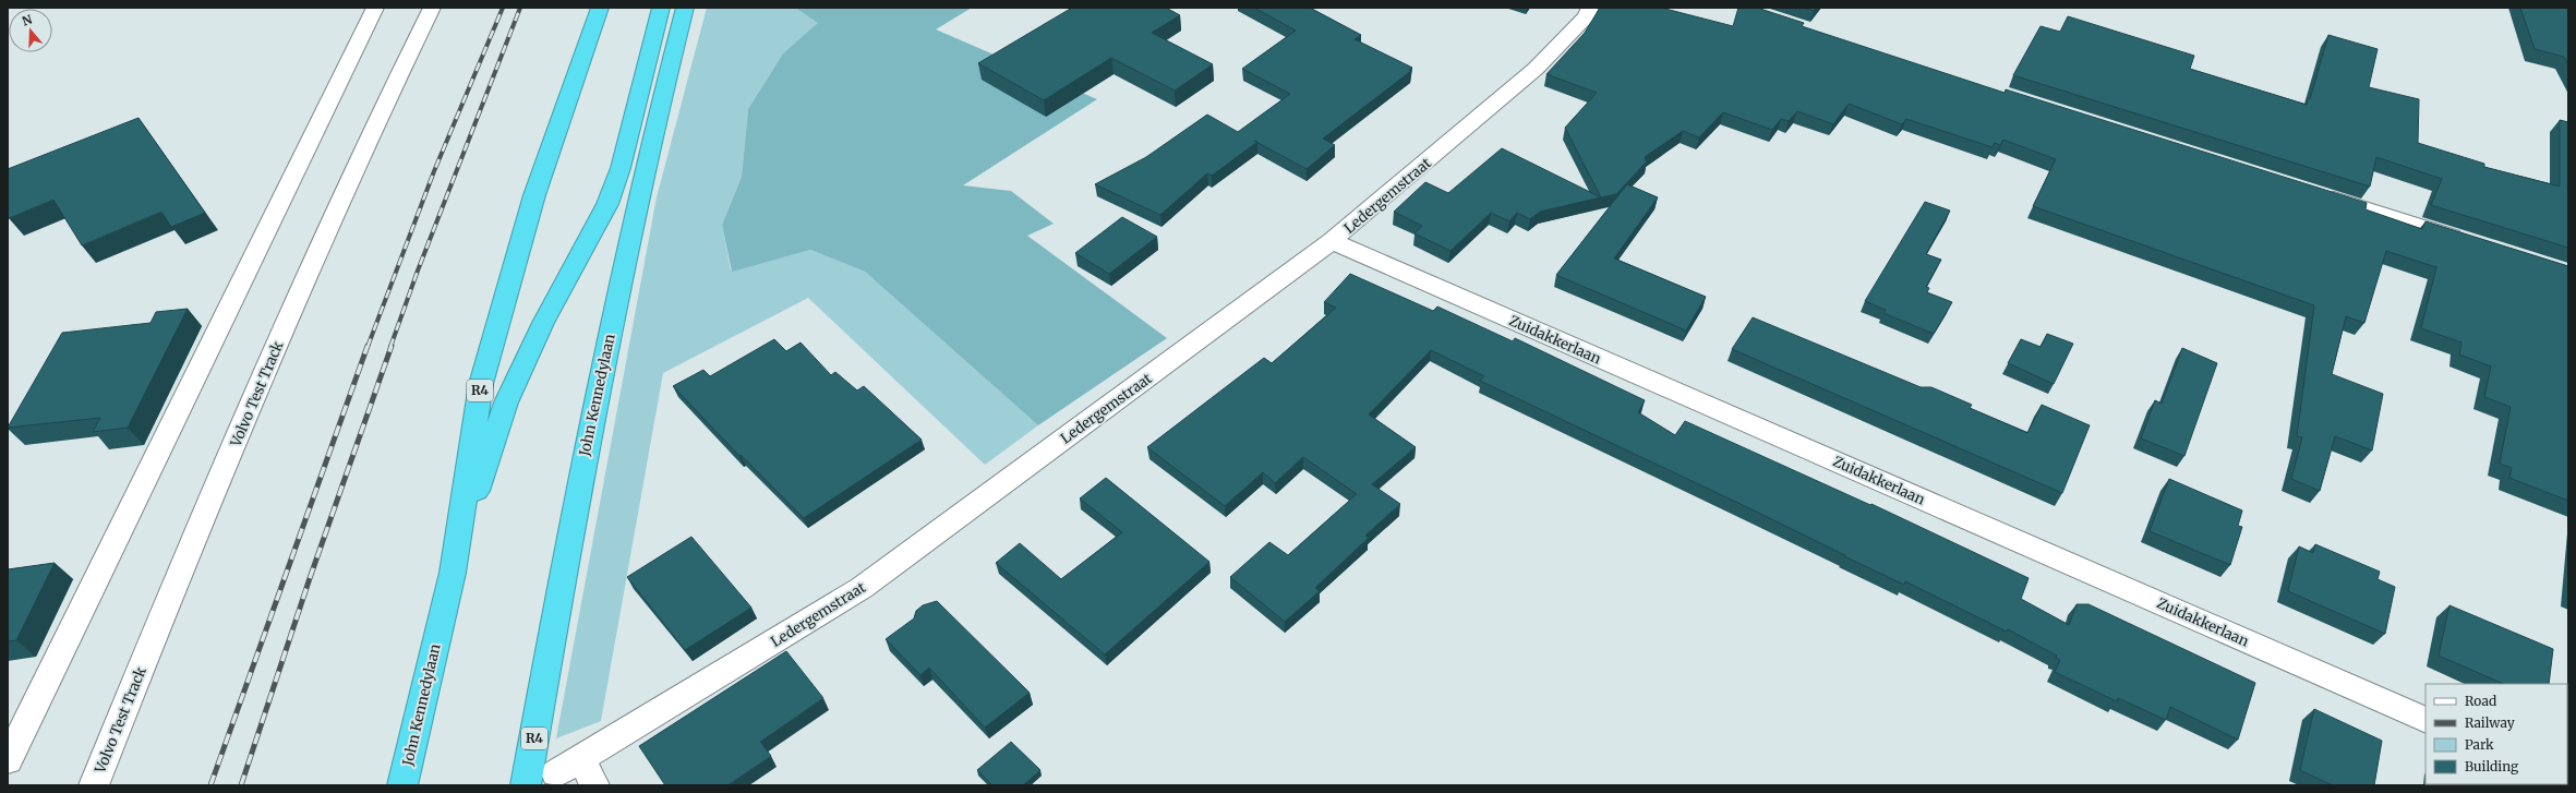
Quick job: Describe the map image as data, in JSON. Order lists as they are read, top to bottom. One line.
{"streets":{"highway":["R4","John Kennedylaan"],"street":["Ledergemstraat","Zuidakkerlaan","Volvo Test Track"]},"crossings":[["Ledergemstraat","Zuidakkerlaan"]],"legend":["Road","Railway","Park","Building"],"north":"top"}
